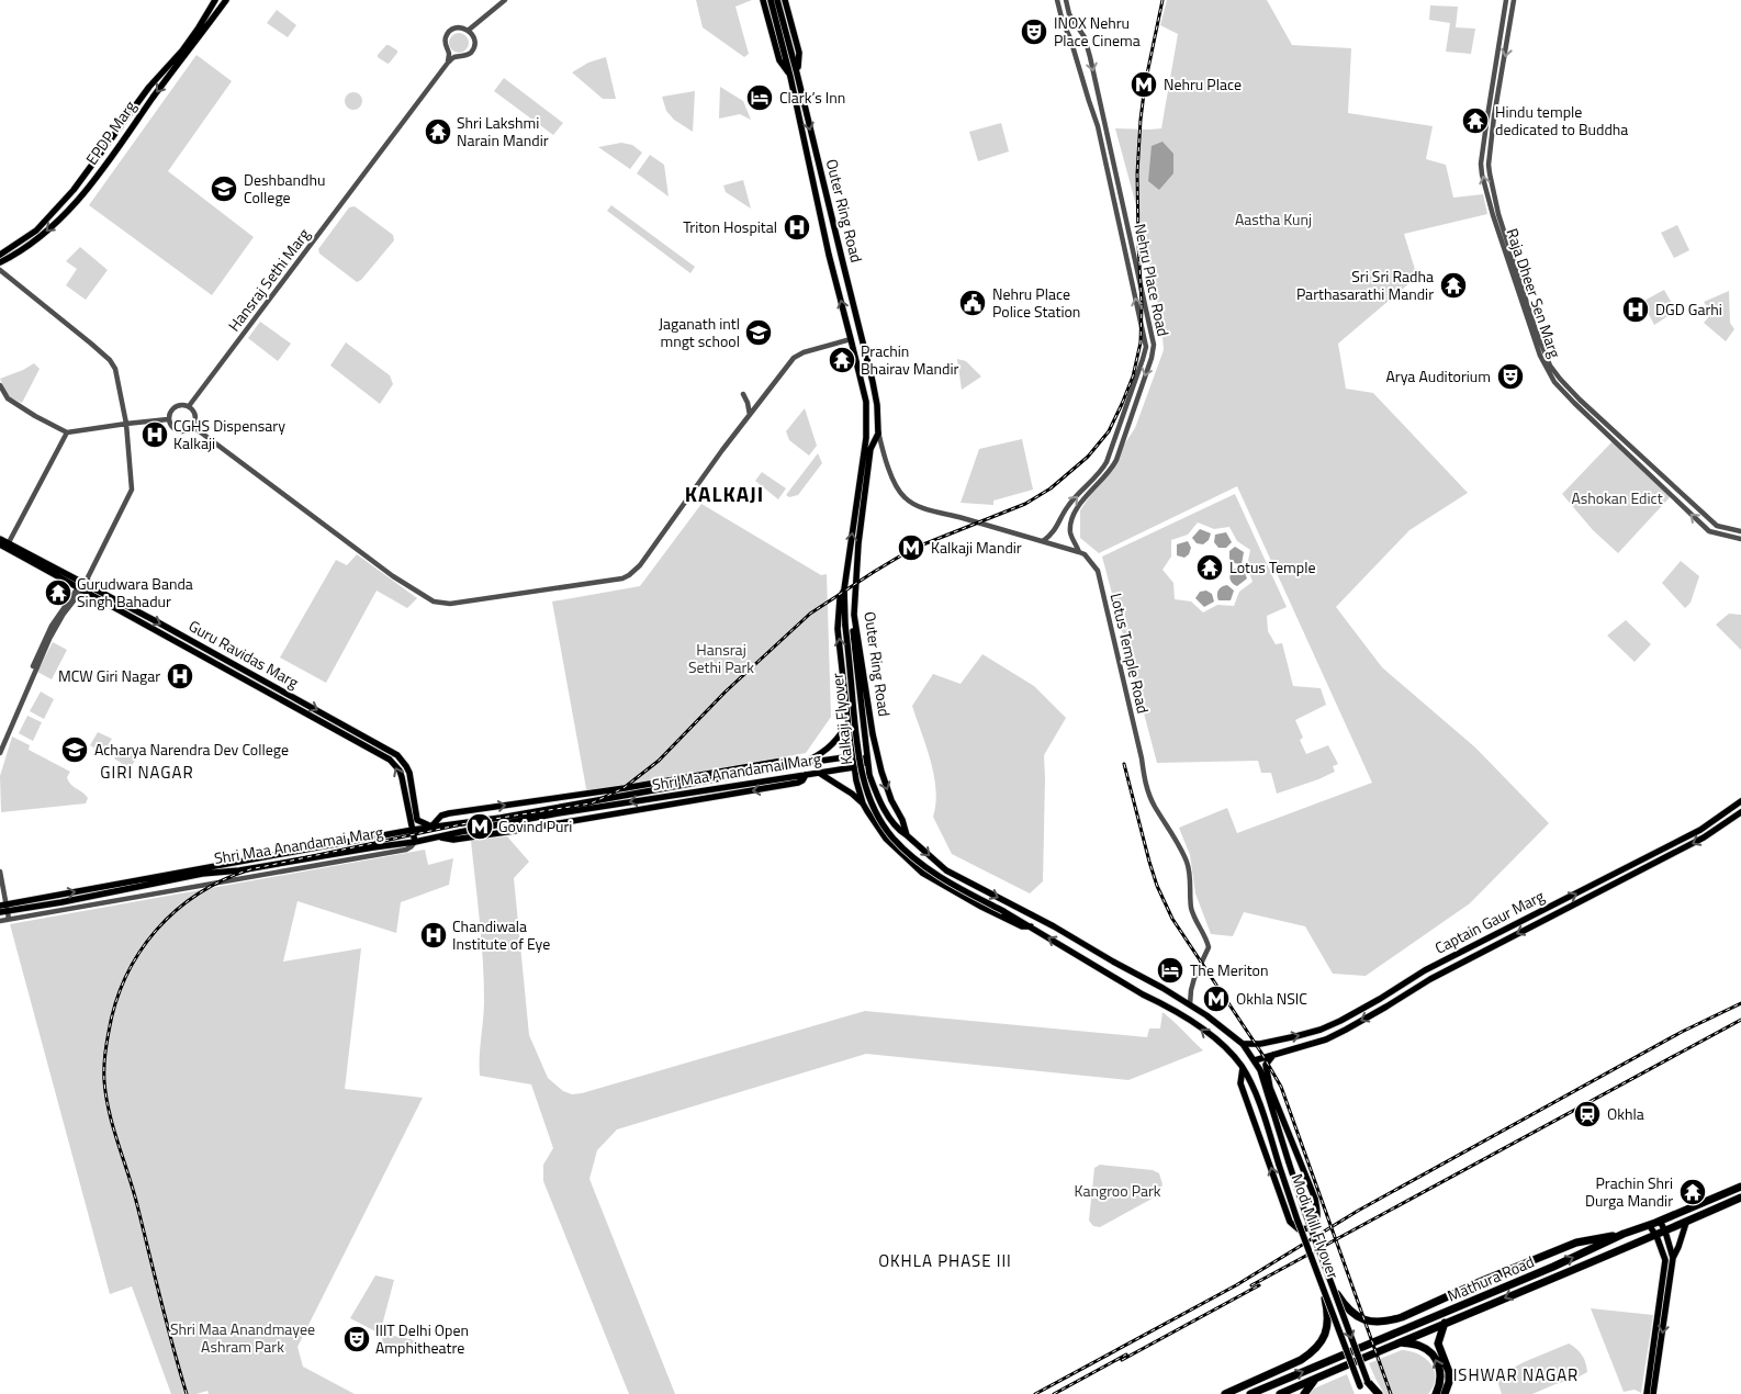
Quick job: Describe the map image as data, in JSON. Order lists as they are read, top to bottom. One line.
{"streets":{"highway":["Mathura Road"],"main road":["EPDP Marg","Outer Ring Road","Guru Ravidas Marg","Kalkaji Flyover","Shri Maa Anandamai Marg","Captain Gaur Marg","Modi Mill Flyover"],"street":["Hansraj Sethi Marg","Nehru Place Road","Raja Dheer Sen Marg","Lotus Temple Road"]},"crossings":[["Outer Ring Road","Lotus Temple Road"],["Outer Ring Road","Kalkaji Flyover"],["Outer Ring Road","Captain Gaur Marg"],["Outer Ring Road","Modi Mill Flyover"],["Nehru Place Road","Lotus Temple Road"],["Guru Ravidas Marg","Shri Maa Anandamai Marg"]],"districts":["KALKAJI","GIRI NAGAR","OKHLA PHASE III","ISHWAR NAGAR"],"parks":["Aastha Kunj","Ashokan Edict","Hansraj Sethi Park","Kangroo Park","Shri Maa Anandmayee Ashram Park"],"places":{"theatre":["INOX Nehru Place Cinema","Arya Auditorium","IIIT Delhi Open Amphitheatre"],"metro station":["Nehru Place","Kalkaji Mandir","Govind Puri","Okhla NSIC"],"hotel":["Clark’s Inn","The Meriton"],"temple":["Hindu temple dedicated to Buddha","Shri Lakshmi Narain Mandir","Sri Sri Radha Parthasarathi Mandir","Prachin Bhairav Mandir","Lotus Temple","Gurudwara Banda Singh Bahadur","Prachin Shri Durga Mandir"],"school or university":["Deshbandhu College","Jaganath intl mngt school","Acharya Narendra Dev College"],"hospital":["Triton Hospital","DGD Garhi","CGHS Dispensary Kalkaji","MCW Giri Nagar","Chandiwala Institute of Eye"],"public building":["Nehru Place Police Station"],"station":["Okhla"]}}
